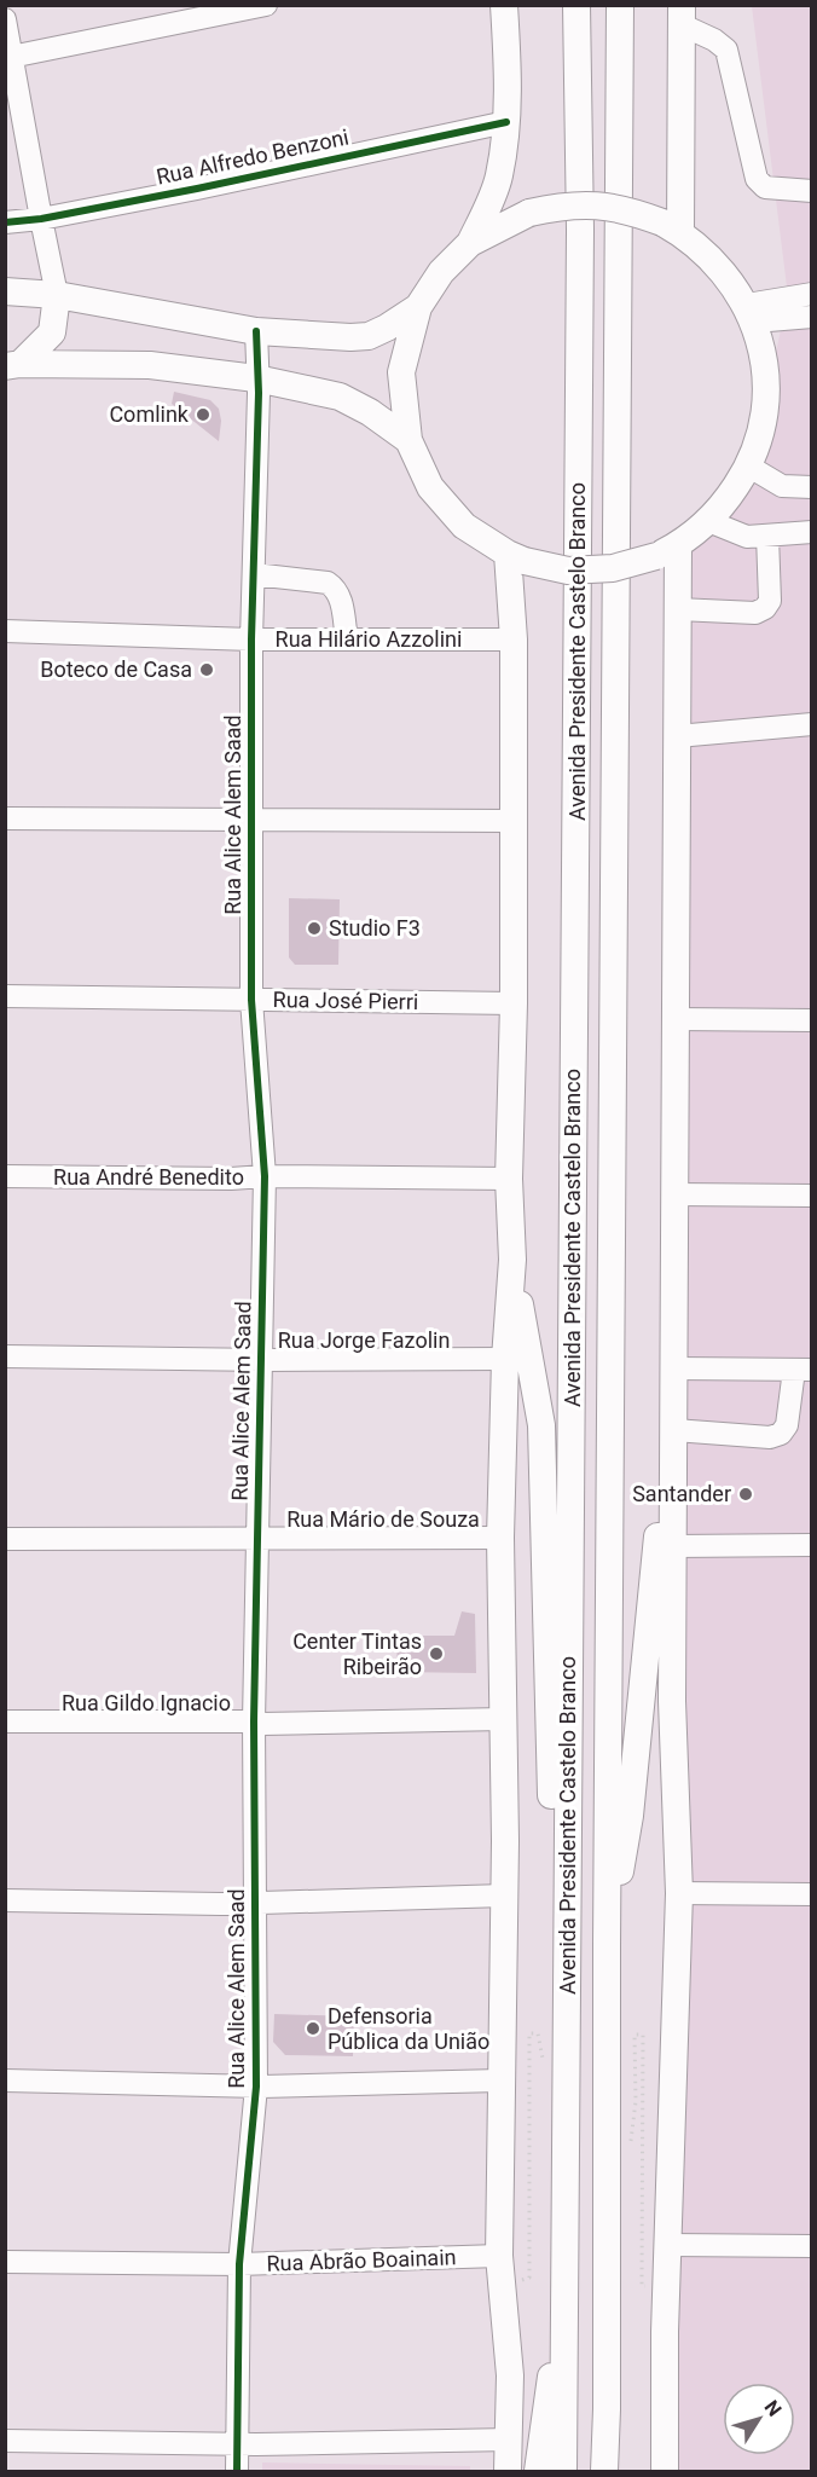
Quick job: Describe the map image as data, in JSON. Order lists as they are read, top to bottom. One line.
{"streets":{"main road":["Avenida Presidente Castelo Branco"],"street":["Rua Alfredo Benzoni","Rua Hilário Azzolini","Rua Alice Alem Saad","Rua José Pierri","Rua André Benedito","Rua Jorge Fazolin","Rua Mário de Souza","Rua Gildo Ignacio","Rua Abrão Boainain"]},"crossings":[["Rua Hilário Azzolini","Rua Alice Alem Saad"],["Rua Alice Alem Saad","Rua José Pierri"],["Rua Alice Alem Saad","Rua André Benedito"],["Rua Alice Alem Saad","Rua Jorge Fazolin"],["Rua Alice Alem Saad","Rua Mário de Souza"],["Rua Alice Alem Saad","Rua Gildo Ignacio"],["Rua Alice Alem Saad","Rua Abrão Boainain"]],"places":["Comlink","Boteco de Casa","Studio F3","Santander","Center Tintas Ribeirão","Defensoria Pública da União"],"north":"top right"}
